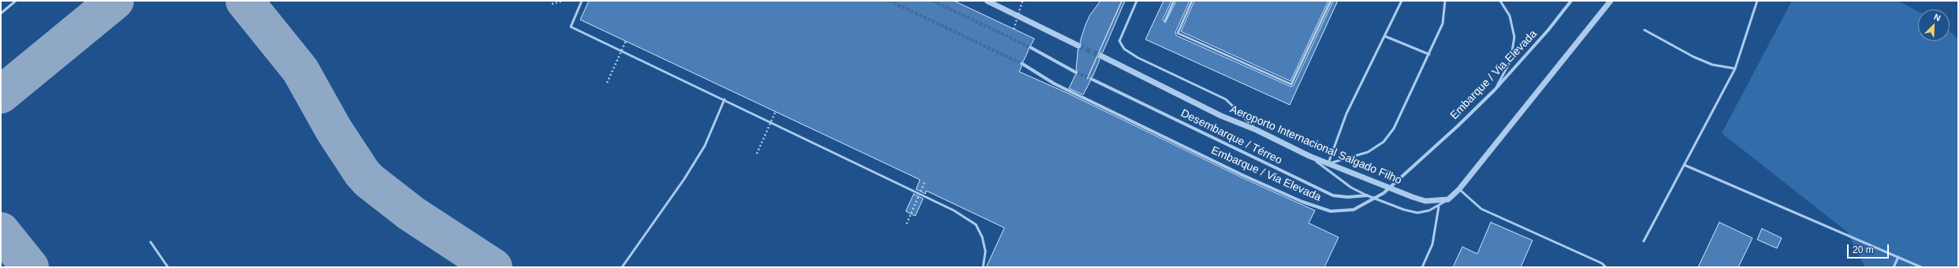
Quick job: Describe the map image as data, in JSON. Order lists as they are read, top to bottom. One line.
{"streets":{"street":["Embarque / Via Elevada","Desembarque / Térreo","Aeroporto Internacional Salgado Filho"]},"scale_bar":"20 m","north":"top right"}
